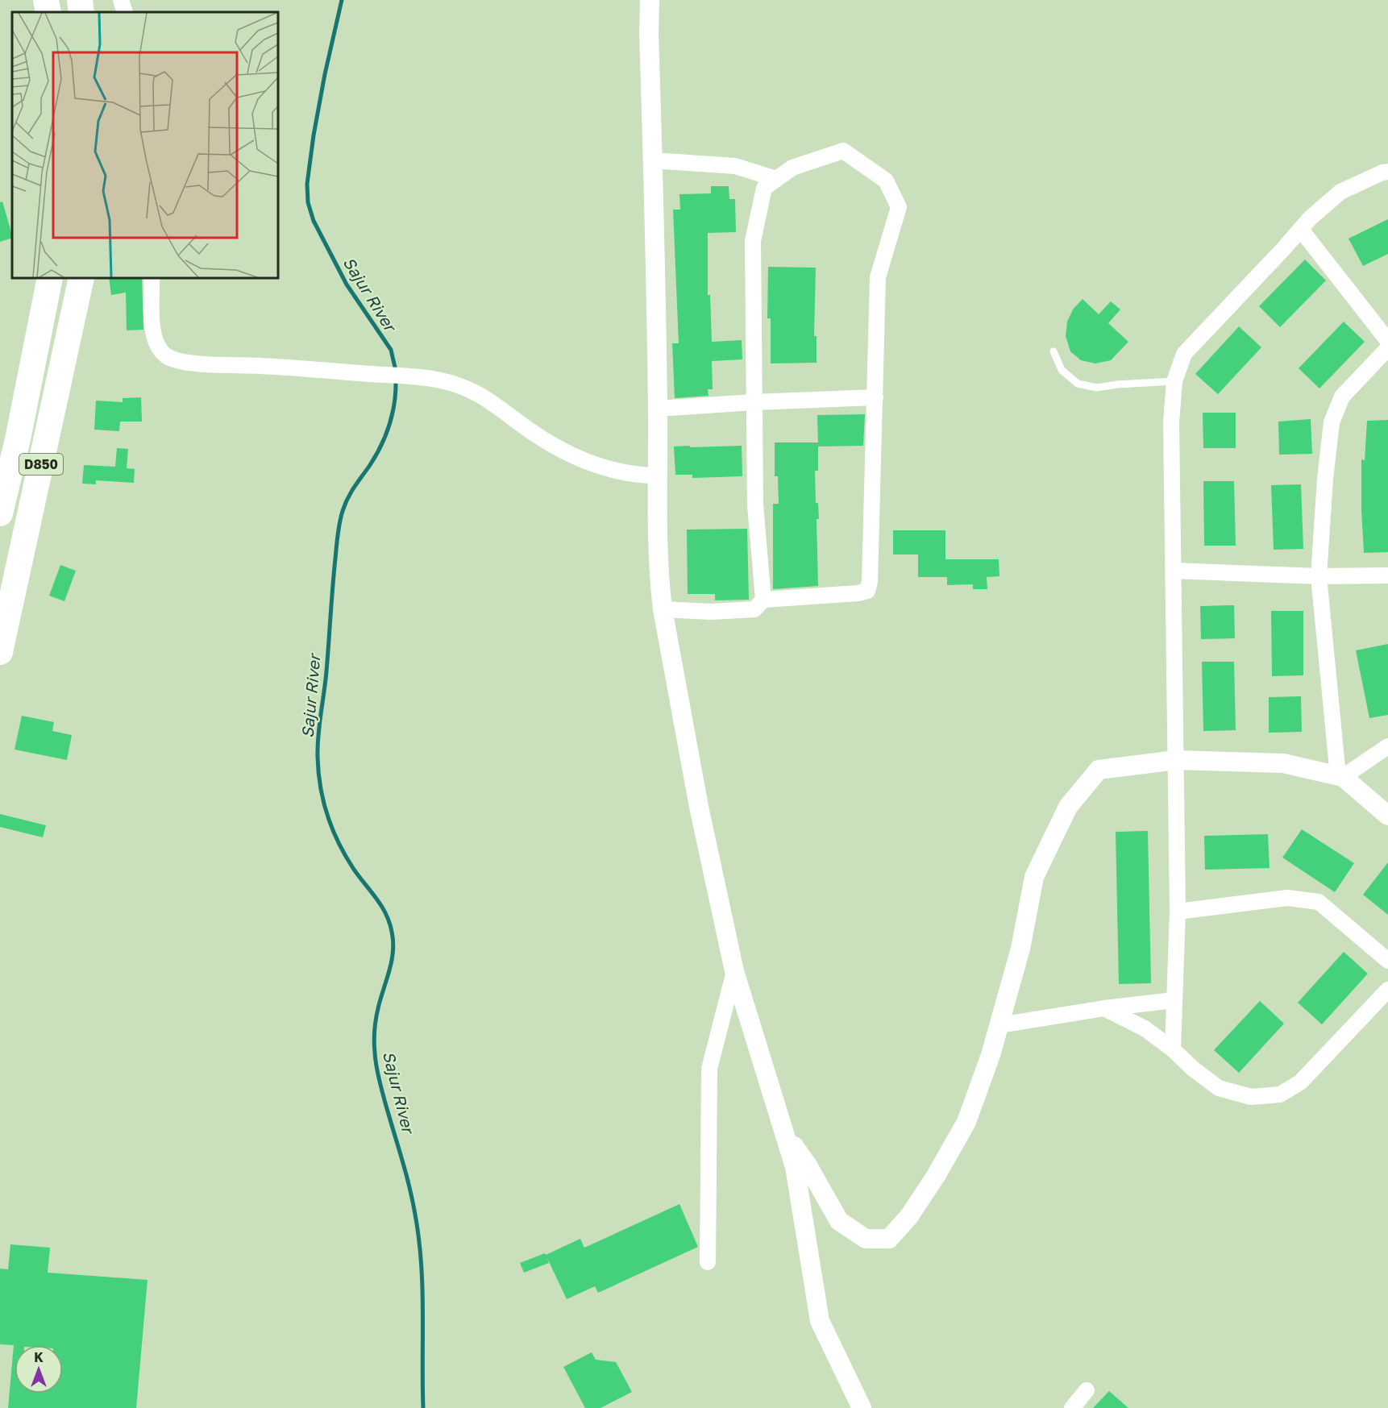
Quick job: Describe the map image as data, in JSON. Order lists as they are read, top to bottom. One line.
{"streets":{"highway":["D850"]},"water":["Sajur River"],"north":"top"}
